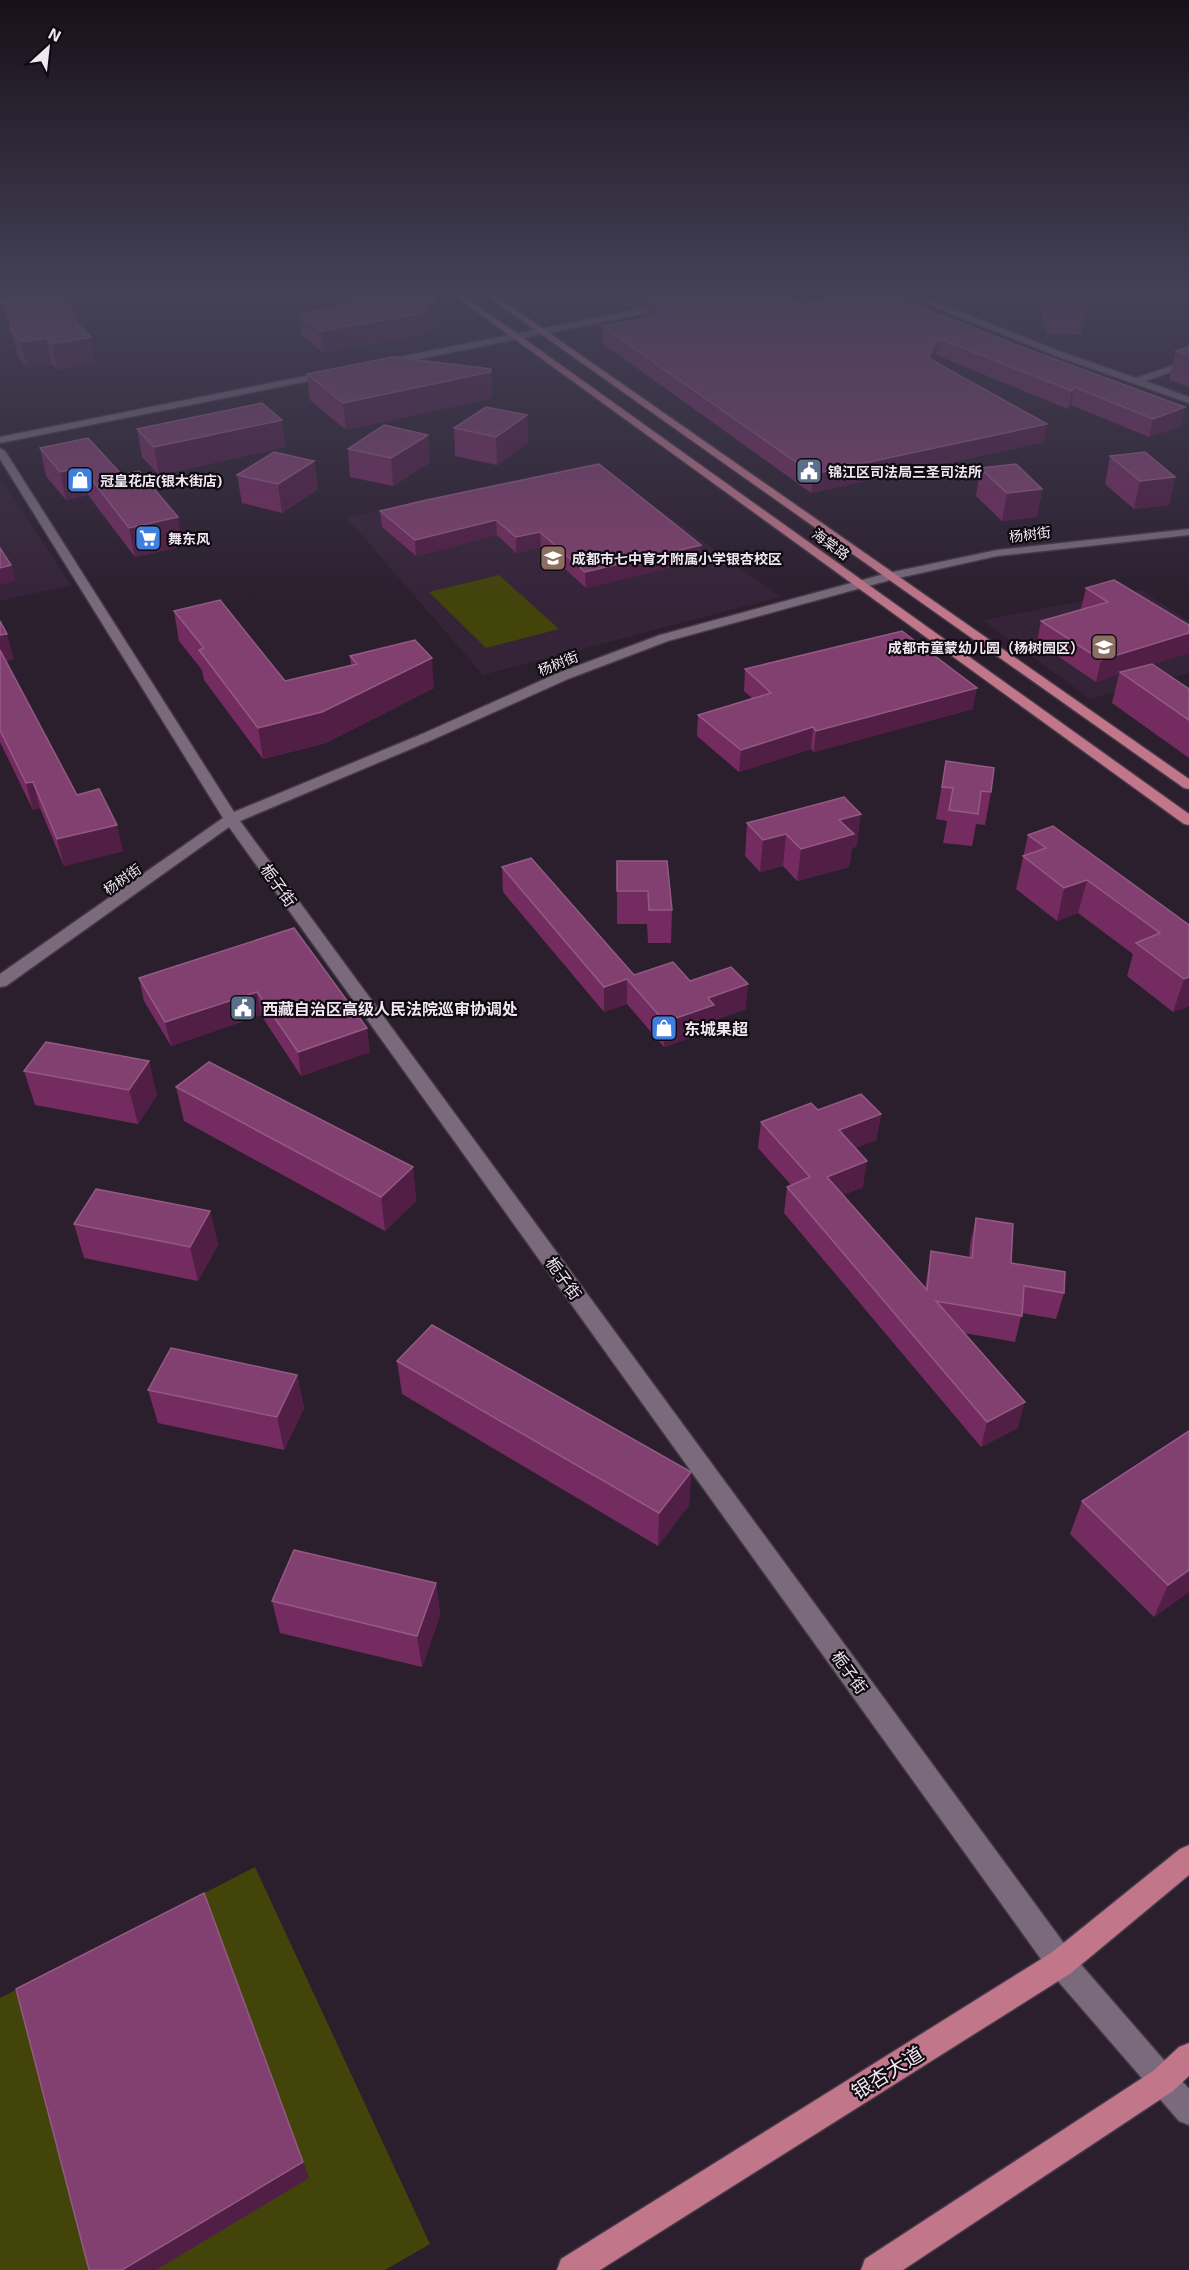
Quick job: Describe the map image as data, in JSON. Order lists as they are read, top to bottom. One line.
{"streets":{"main road":["海棠路","银杏大道"],"street":["杨树街","栀子街"]},"crossings":[["杨树街","海棠路"],["杨树街","栀子街"],["栀子街","银杏大道"]],"places":{"public building":["锦江区司法局三圣司法所","西藏自治区高级人民法院巡审协调处"],"shop":["冠皇花店(银木街店)","东城果超"],"supermarket":["舞东风"],"school or university":["成都市七中育才附属小学银杏校区","成都市童蒙幼儿园（杨树园区）"]},"north":"top right"}
